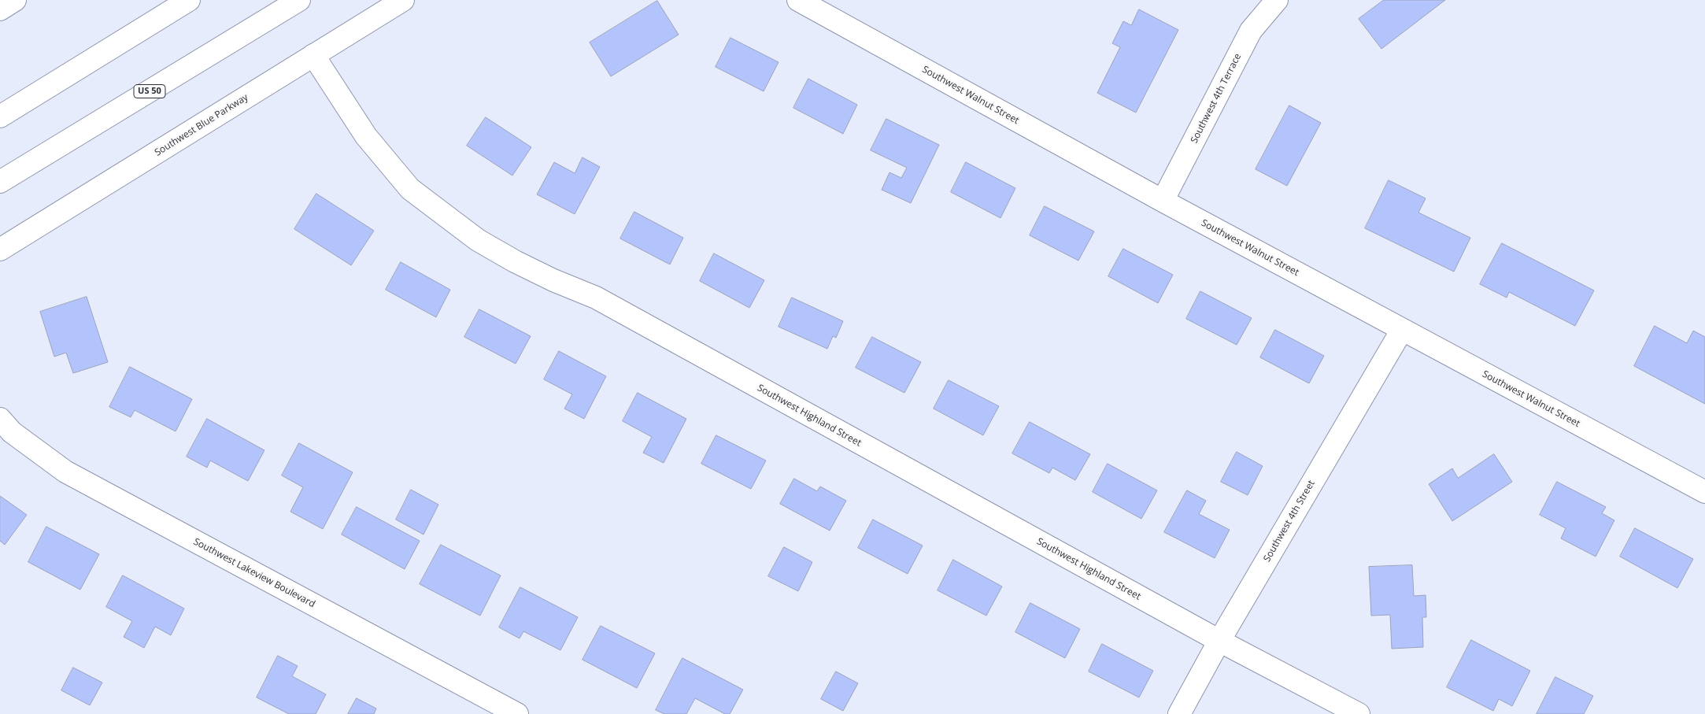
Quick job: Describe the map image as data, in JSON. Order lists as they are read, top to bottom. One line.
{"streets":{"main road":["US 50","Southwest Walnut Street","Southwest 4th Terrace","Southwest Blue Parkway","Southwest Highland Street","Southwest 4th Street","Southwest Lakeview Boulevard"]},"crossings":[["Southwest Walnut Street","Southwest 4th Terrace"],["Southwest Walnut Street","Southwest 4th Street"],["Southwest Blue Parkway","Southwest Highland Street"],["Southwest Highland Street","Southwest 4th Street"]]}
